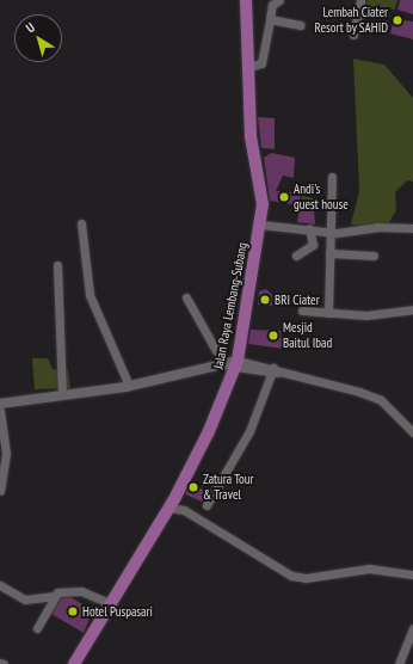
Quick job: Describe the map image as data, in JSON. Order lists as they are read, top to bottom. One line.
{"streets":{"main road":["Jalan Raya Lembang-Subang"]},"places":["Lembah Ciater Resort by SAHID","Andi's guest house","BRI Ciater","Mesjid Baitul Ibad","Zatura Tour & Travel","Hotel Puspasari"],"north":"top left"}
